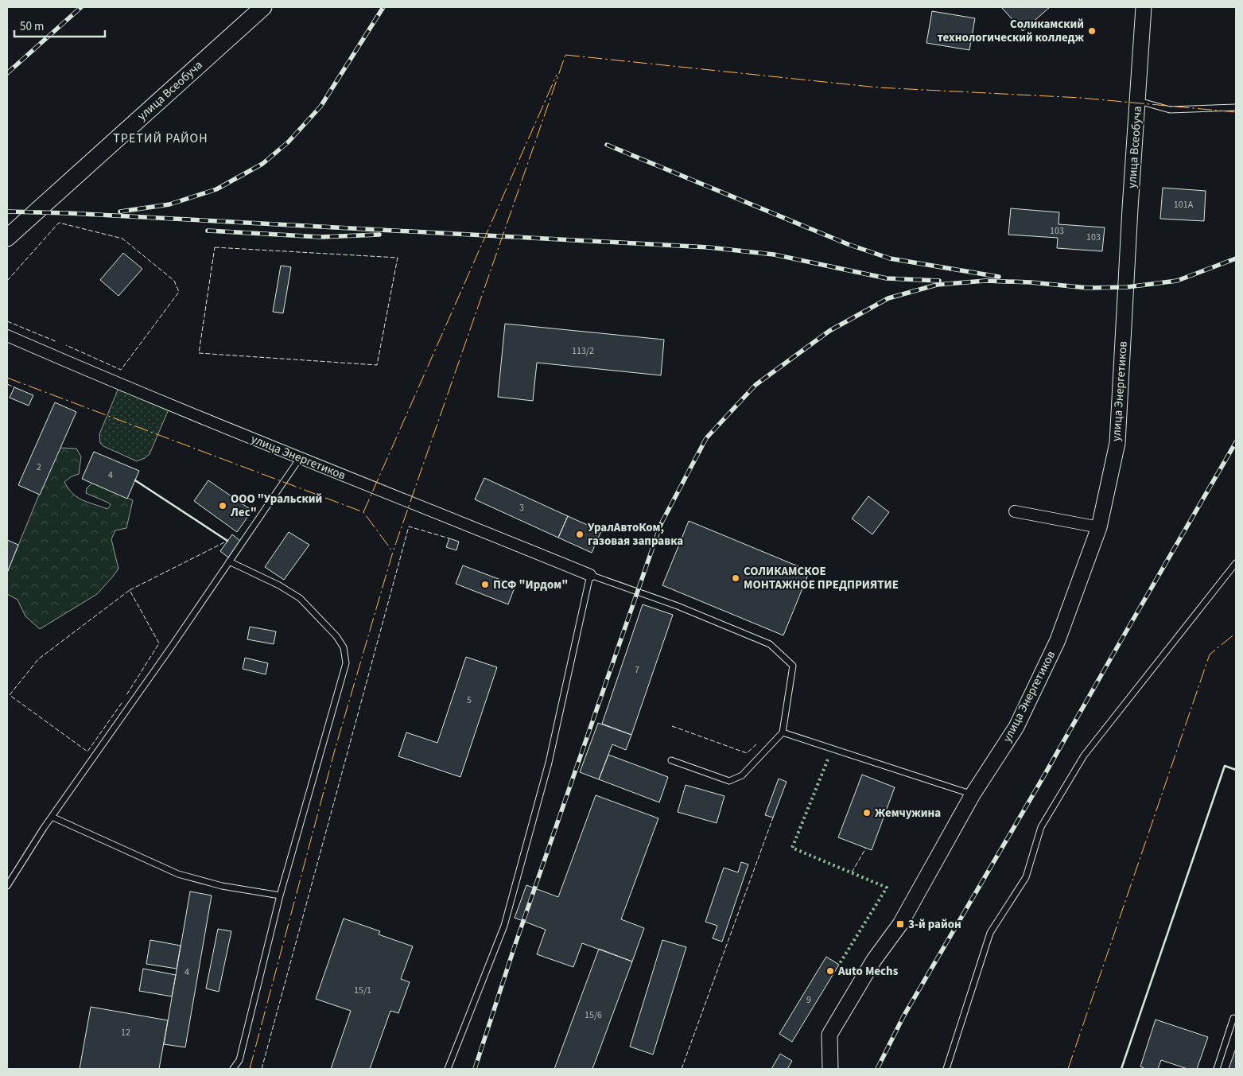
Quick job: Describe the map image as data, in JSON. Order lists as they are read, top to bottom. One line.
{"streets":{"main road":["улица Всеобуча"],"street":["улица Энергетиков"]},"crossings":[["улица Всеобуча","улица Энергетиков"]],"districts":["ТРЕТИЙ РАЙОН"],"places":{"other":["Соликамский технологический колледж","ООО \"Уральский Лес\"","УралАвтоКом, газовая заправка","СОЛИКАМСКОЕ МОНТАЖНОЕ ПРЕДПРИЯТИЕ","ПСФ \"Ирдом\"","Жемчужина","Auto Mechs"],"transit":["3-й район"]},"house_numbers":["101А","103","103","113/2","2","4","3","7","5","4","15/1","9","15/6","12"],"scale_bar":"50 m"}
